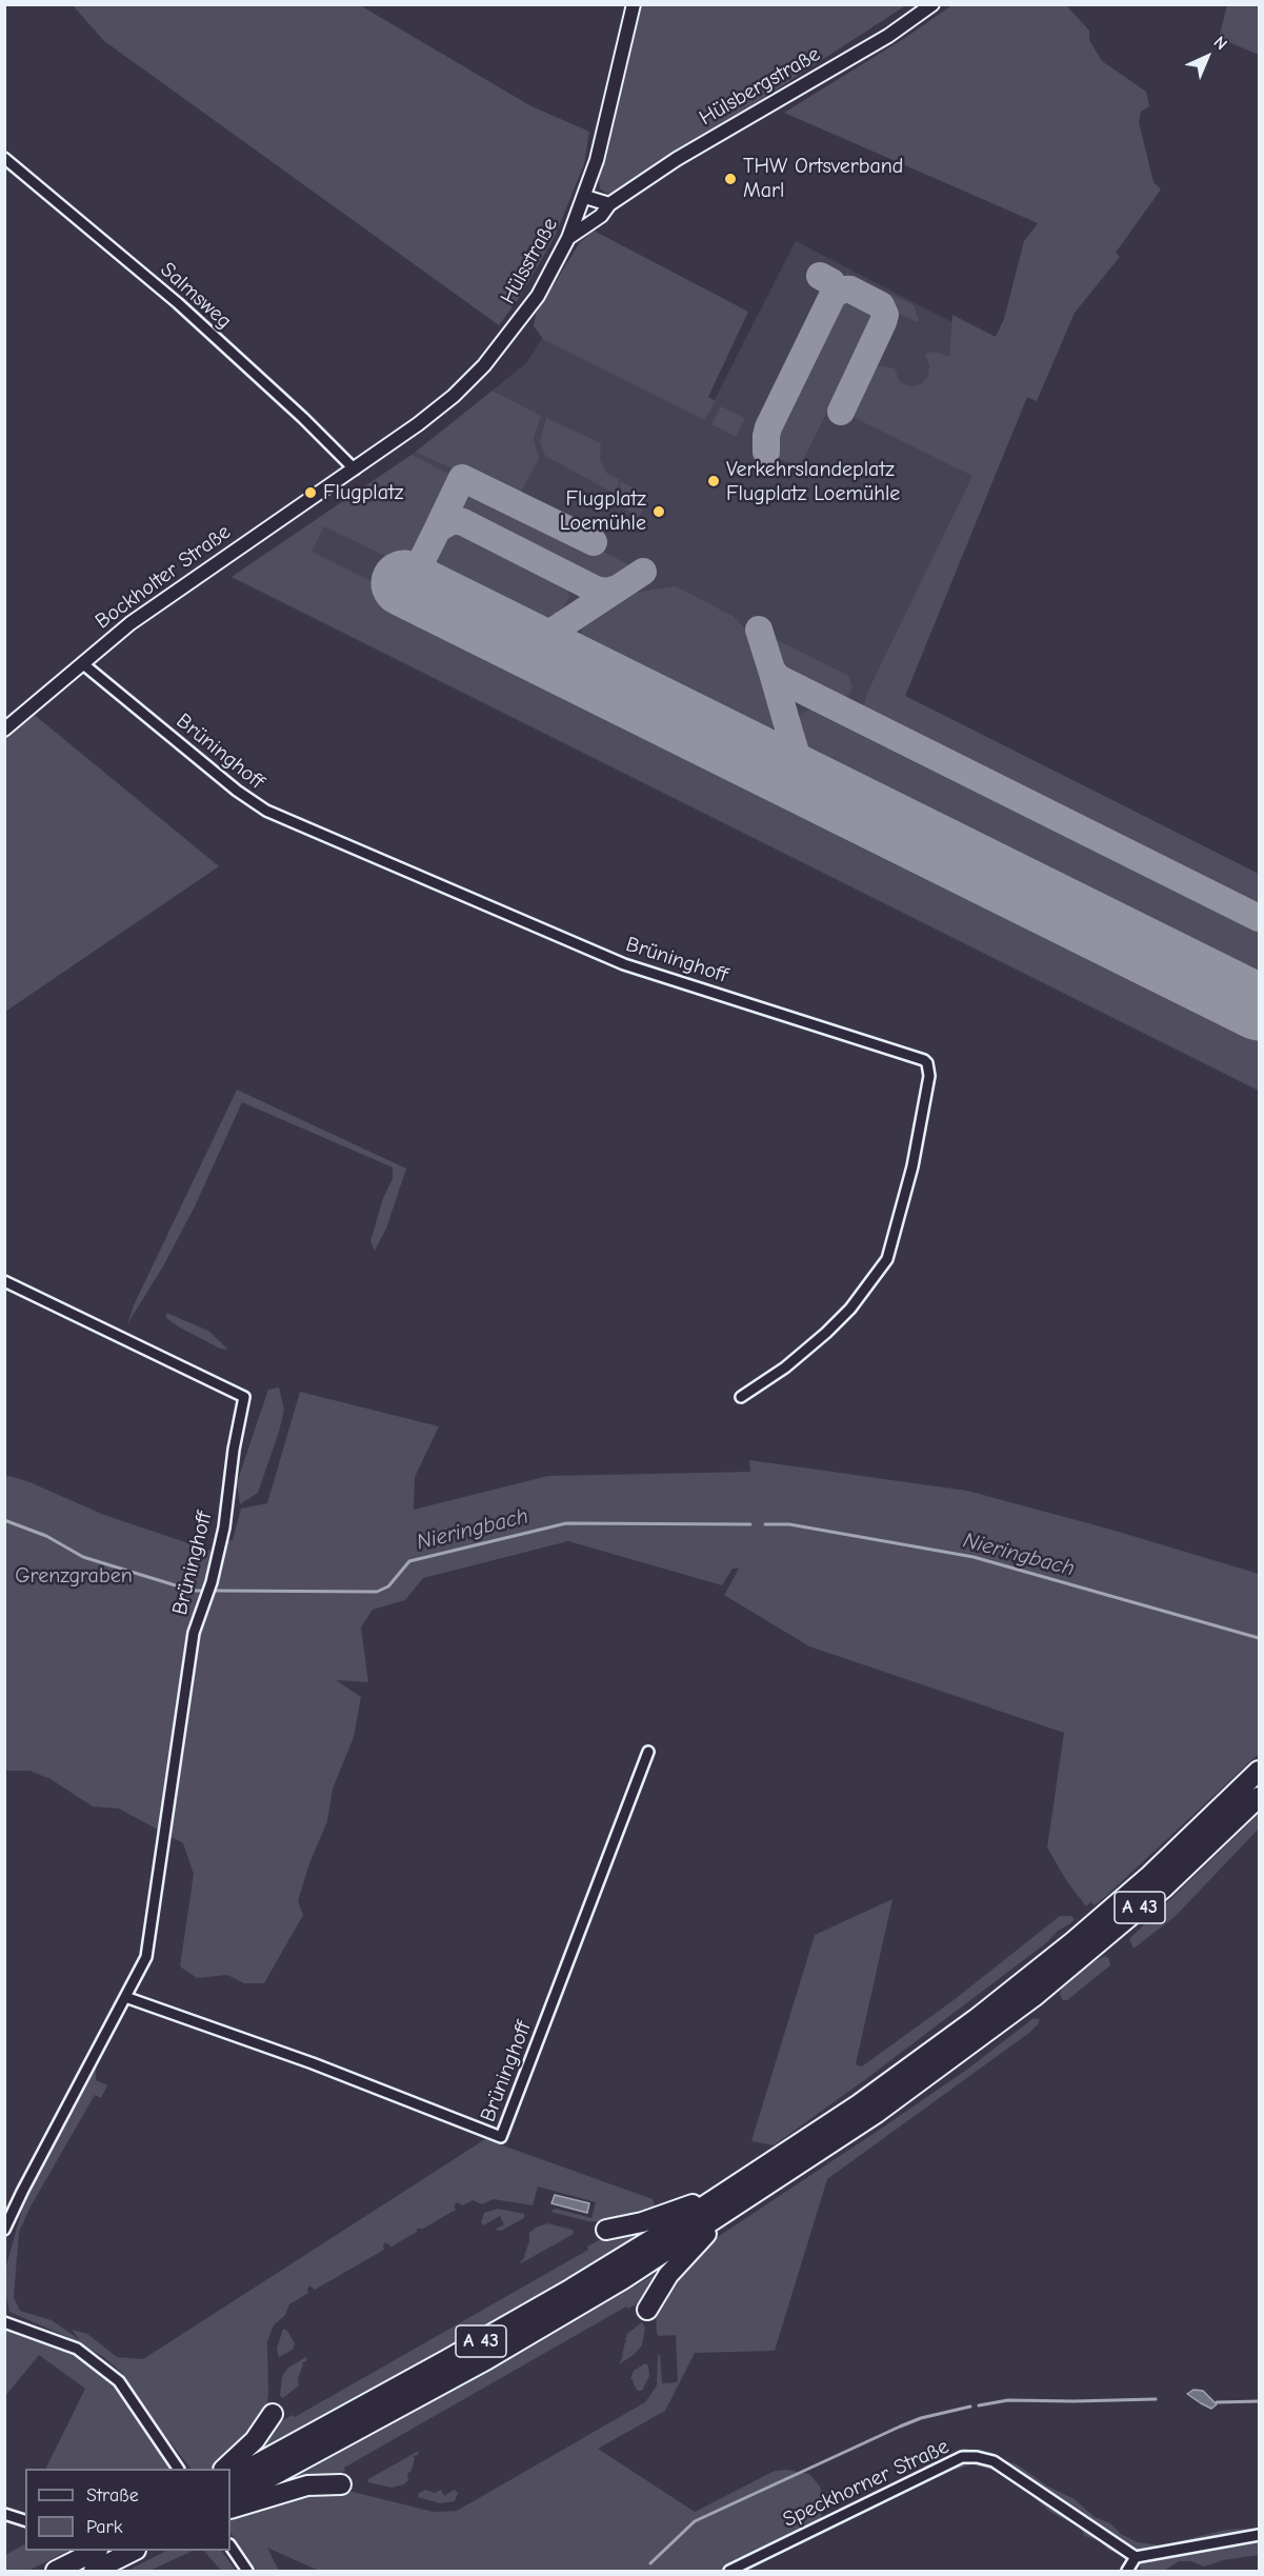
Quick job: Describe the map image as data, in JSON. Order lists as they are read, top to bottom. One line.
{"streets":{"highway":["A 43"],"street":["Hülsbergstraße","Hülsstraße","Salmsweg","Bockholter Straße","Brüninghoff","Speckhorner Straße"]},"crossings":[["Hülsbergstraße","Hülsstraße"],["Hülsstraße","Salmsweg"],["Hülsstraße","Bockholter Straße"],["Salmsweg","Bockholter Straße"],["Bockholter Straße","Brüninghoff"]],"water":["Nieringbach"],"parks":["Grenzgraben"],"places":["THW Ortsverband Marl","Verkehrslandeplatz Flugplatz Loemühle","Flugplatz","Flugplatz Loemühle"],"legend":["Straße","Park"],"north":"top right"}
